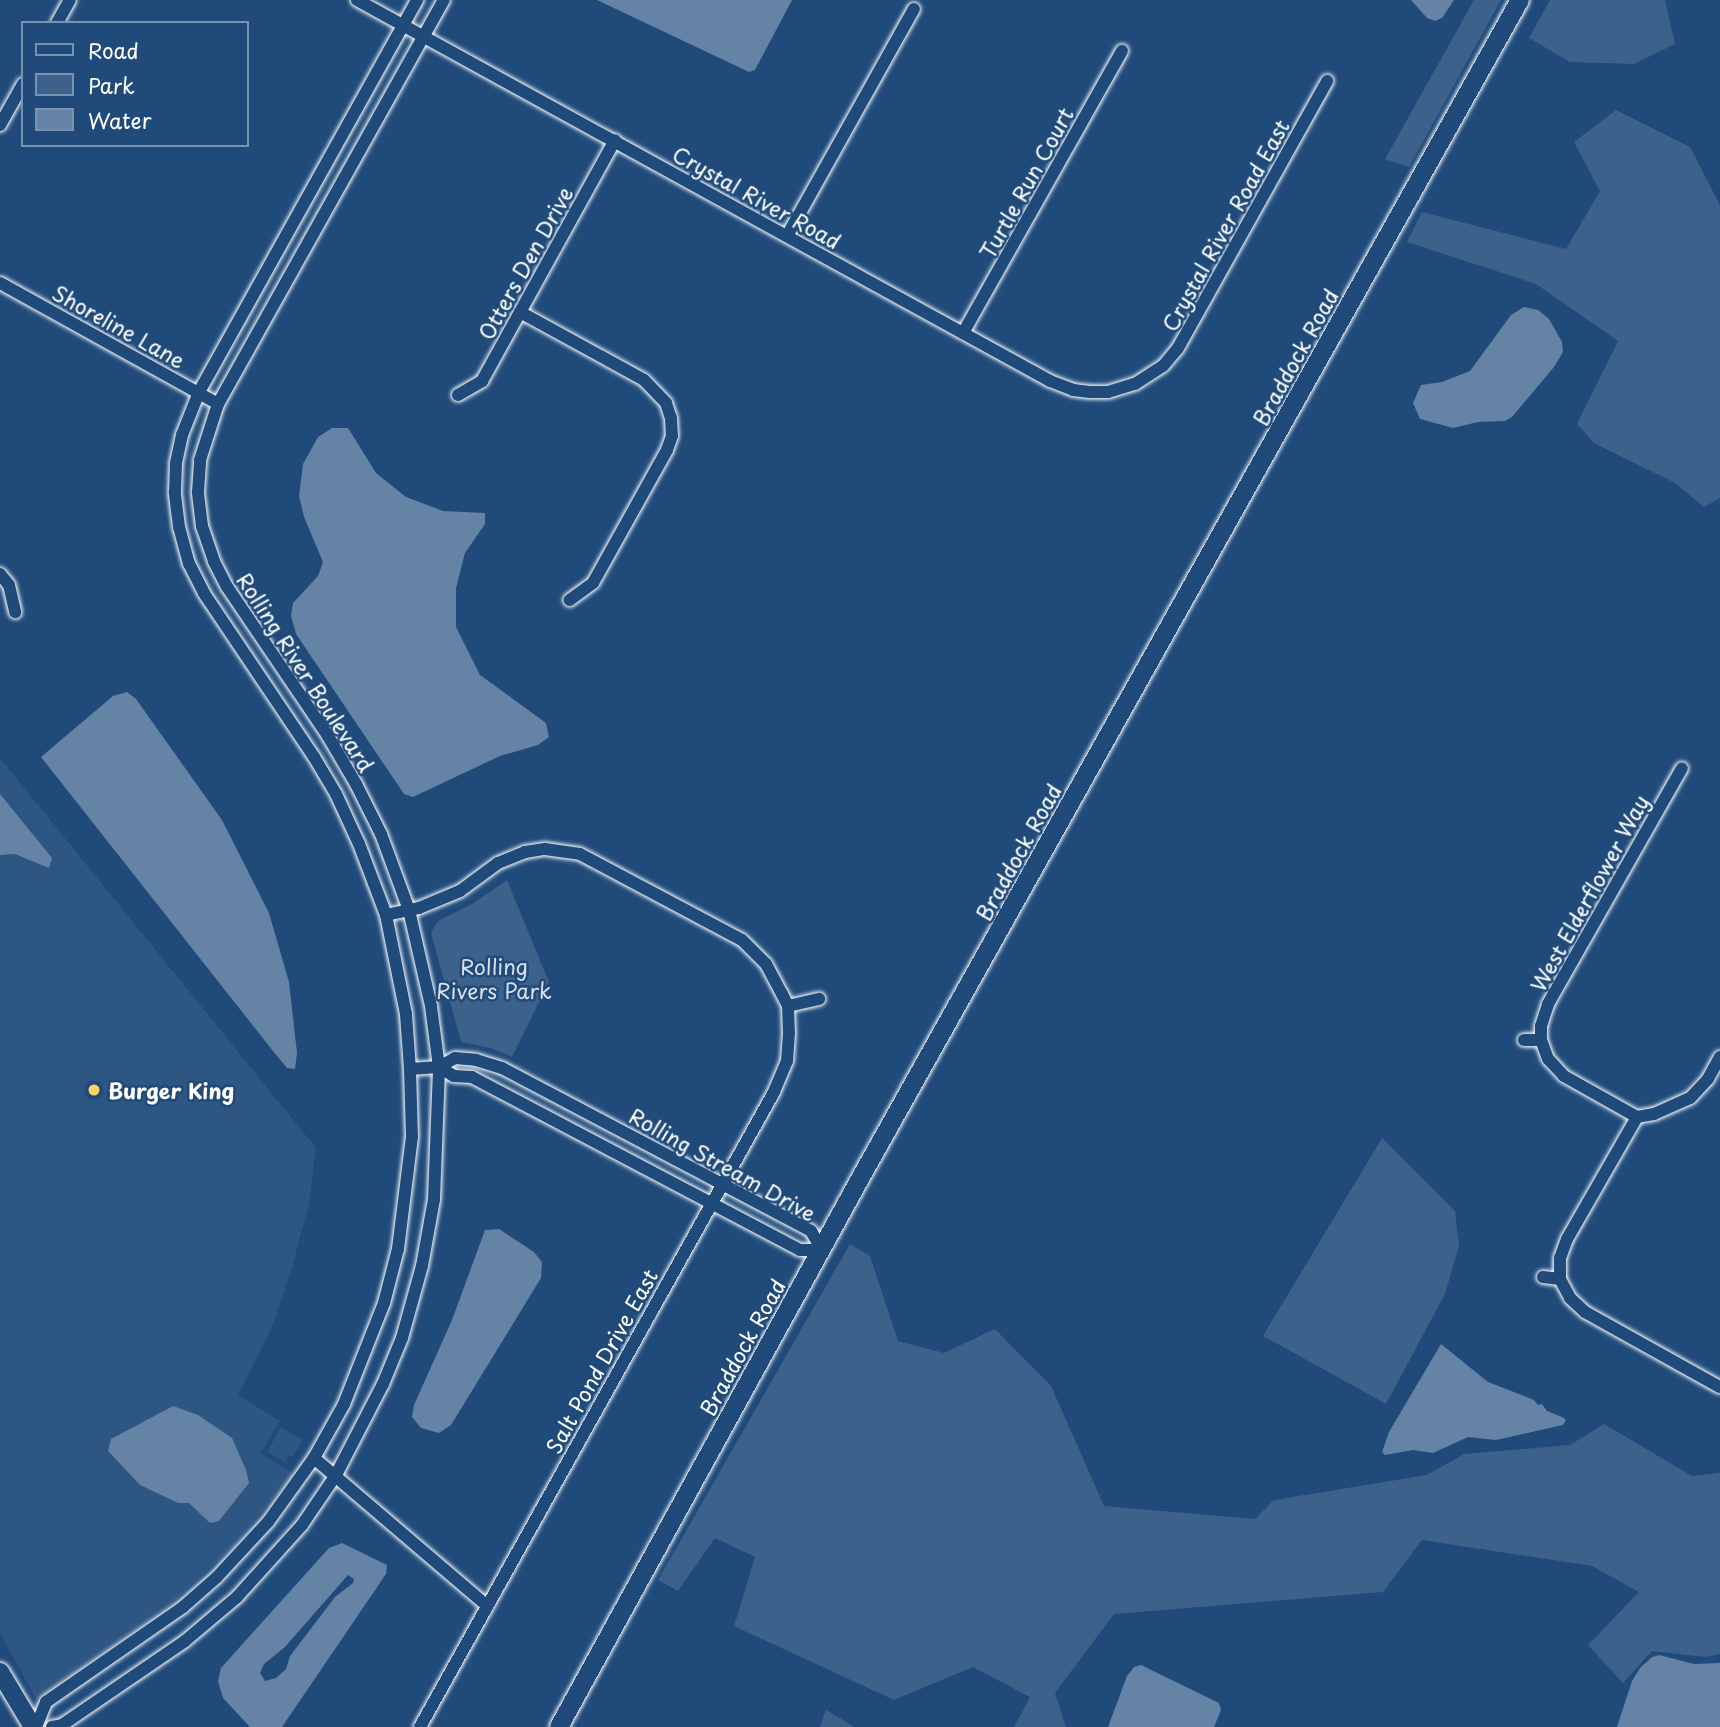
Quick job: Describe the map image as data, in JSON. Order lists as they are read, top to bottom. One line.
{"streets":{"street":["Turtle Run Court","Crystal River Road","Crystal River Road East","Otters Den Drive","Shoreline Lane","Braddock Road","Rolling River Boulevard","West Elderflower Way","Rolling Stream Drive","Salt Pond Drive East"]},"crossings":[["Turtle Run Court","Crystal River Road"],["Crystal River Road","Crystal River Road East"],["Crystal River Road","Otters Den Drive"],["Crystal River Road","Rolling River Boulevard"],["Shoreline Lane","Rolling River Boulevard"],["Braddock Road","Rolling Stream Drive"],["Rolling River Boulevard","Rolling Stream Drive"],["Rolling Stream Drive","Salt Pond Drive East"]],"parks":["Rolling Rivers Park"],"places":["Burger King"],"legend":["Road","Park","Water"]}
